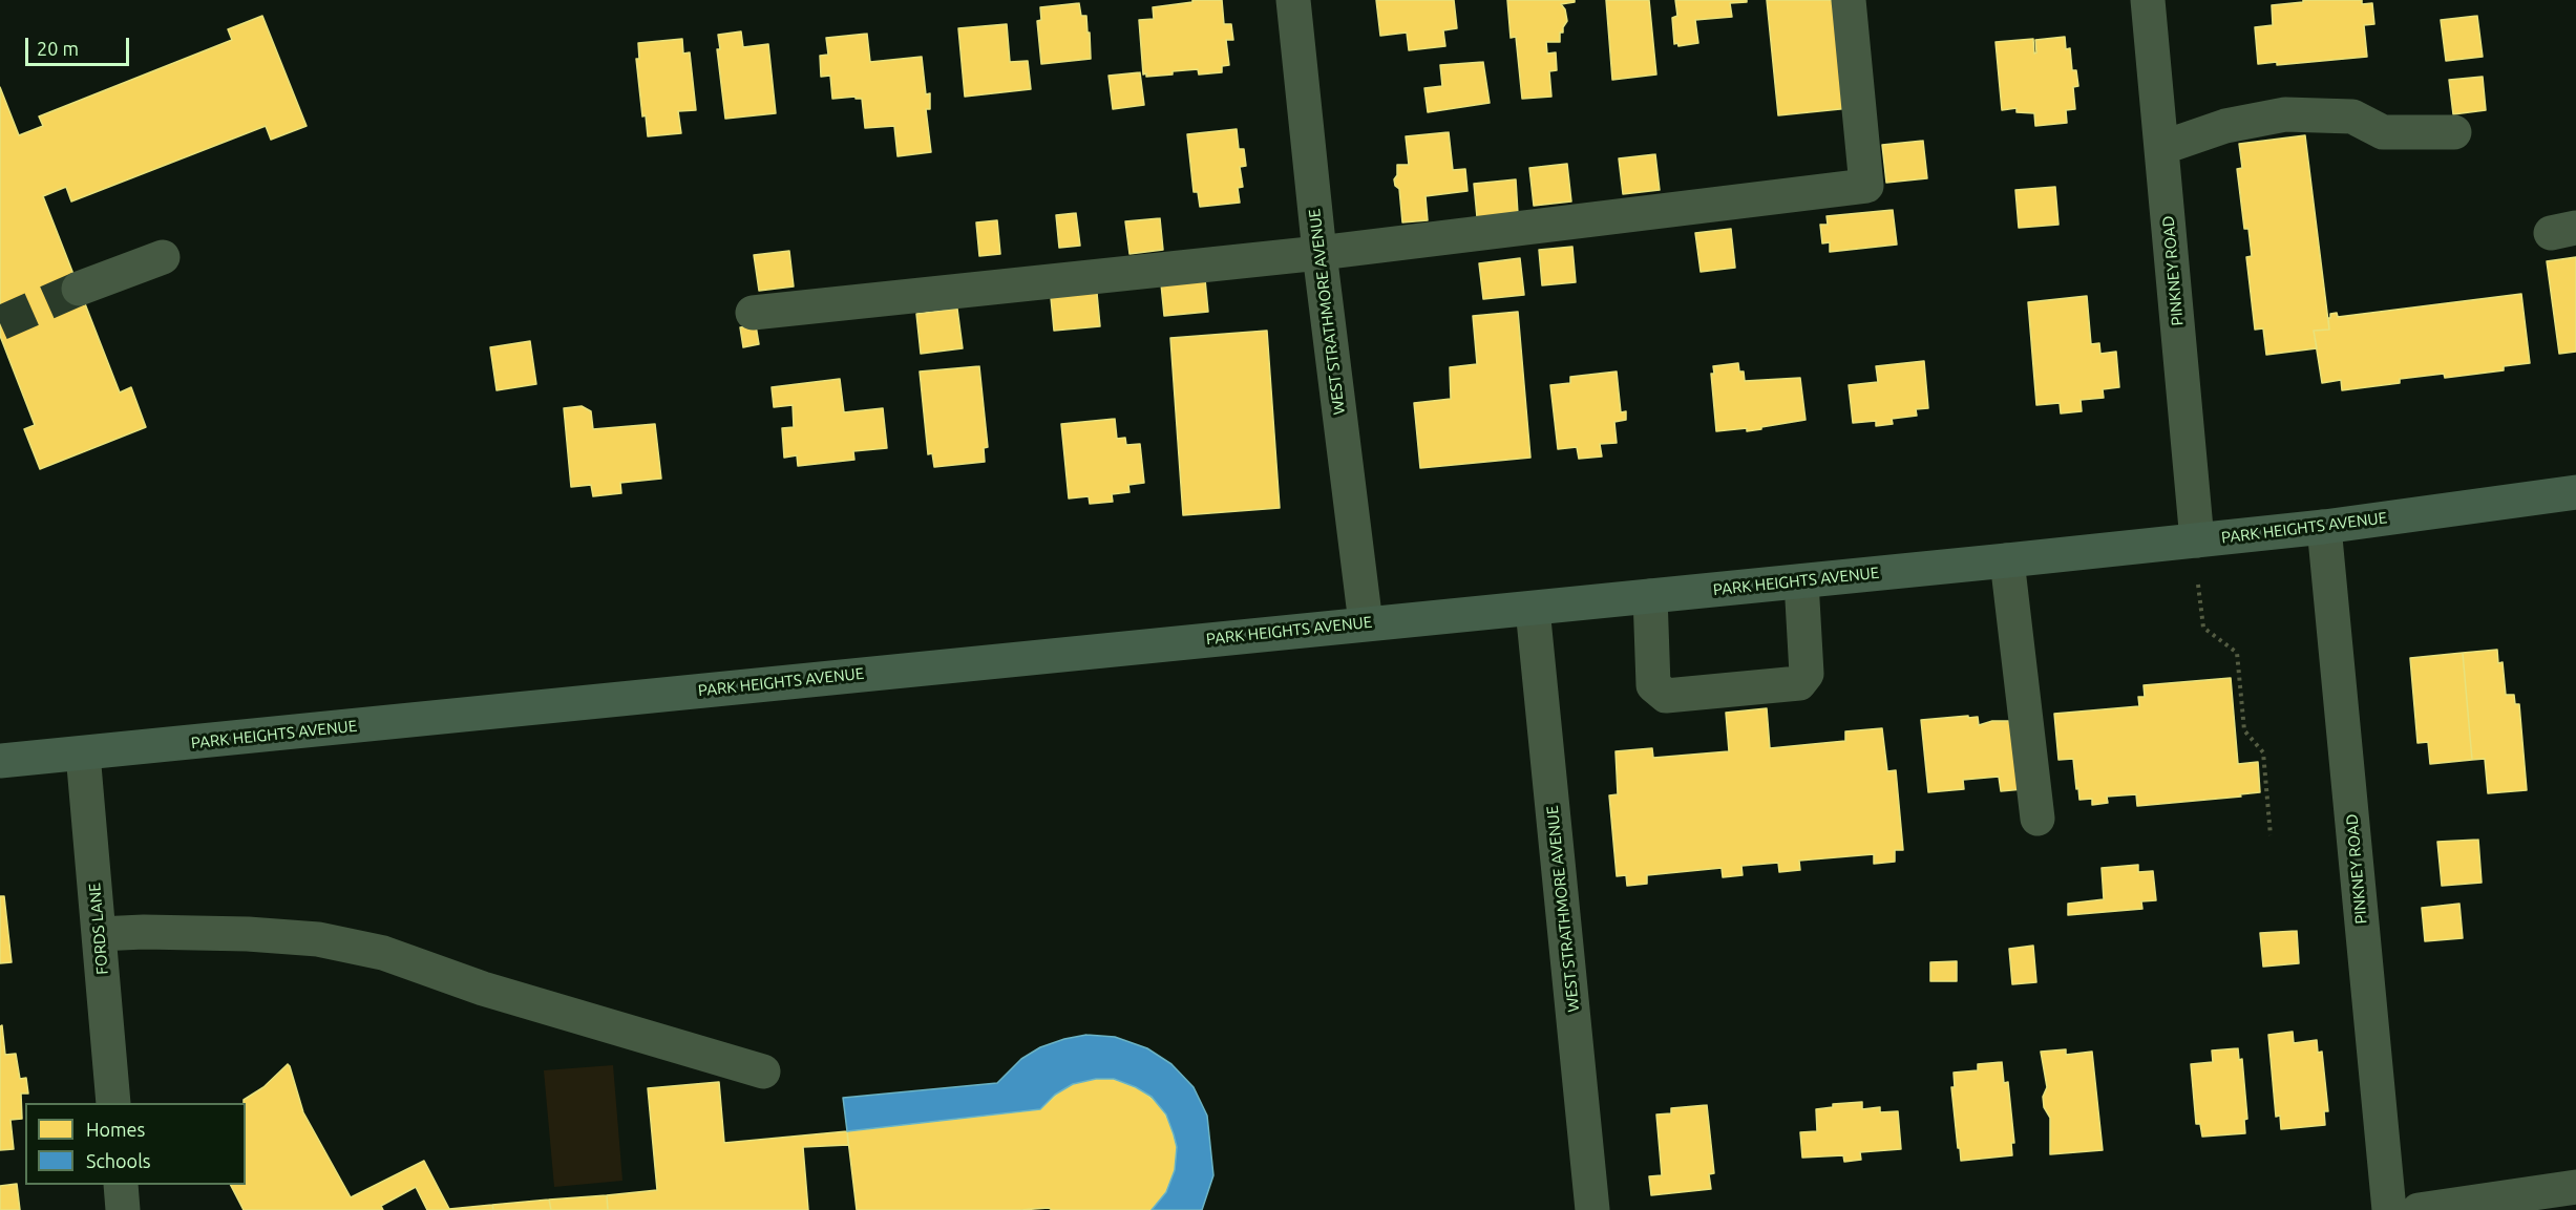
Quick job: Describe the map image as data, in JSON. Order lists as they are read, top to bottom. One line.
{"streets":{"main road":["PARK HEIGHTS AVENUE"],"street":["PINKNEY ROAD","WEST STRATHMORE AVENUE","FORDS LANE"]},"crossings":[["PINKNEY ROAD","PARK HEIGHTS AVENUE"],["WEST STRATHMORE AVENUE","PARK HEIGHTS AVENUE"],["PARK HEIGHTS AVENUE","FORDS LANE"]],"legend":["Homes","Schools"],"scale_bar":"20 m"}
